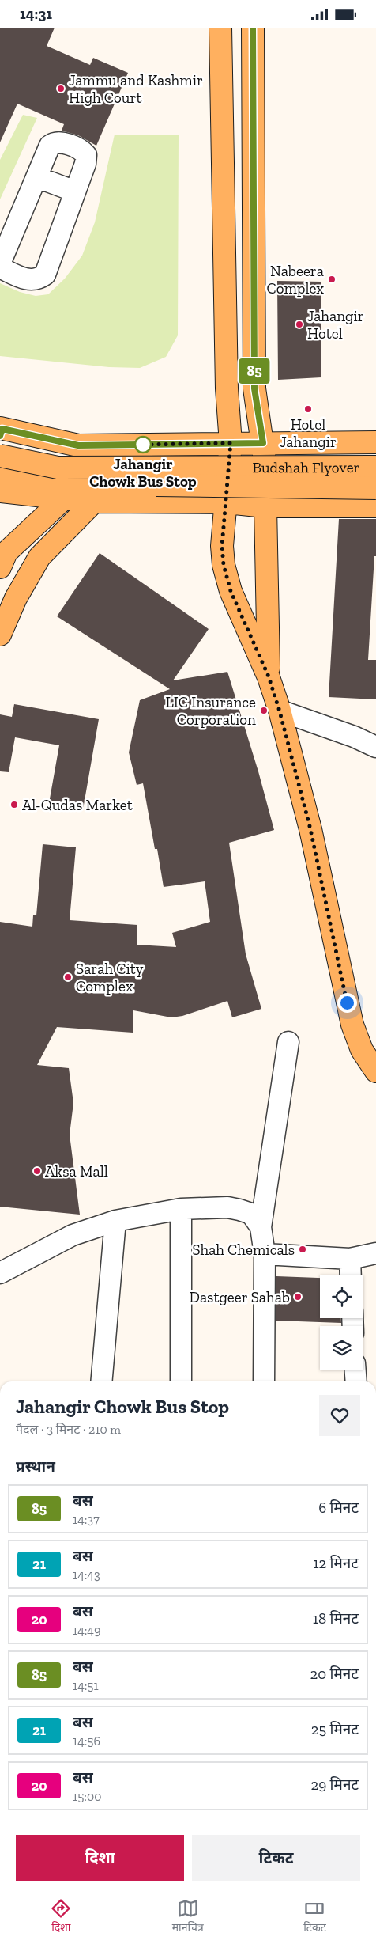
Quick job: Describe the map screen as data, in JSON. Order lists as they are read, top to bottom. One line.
{"streets":{"main road":["Budshah Flyover"]},"places":["Jammu and Kashmir High Court","Nabeera Complex","Jahangir Hotel","Hotel Jahangir","Jahangir Chowk Bus Stop","LIC Insurance Corporation","Al-Qudas Market","Sarah City Complex","Aksa Mall","Shah Chemicals","Dastgeer Sahab"],"lines":["bus line 85"],"page":{"status":"14:31","on_map":"85","heading":[["Jahangir Chowk Bus Stop","पैदल · 3 मिनट · 210 m"],"प्रस्थान"],"list":[{"mark":"85","name":"बस","note":"14:37","value":"6 मिनट"},{"mark":"21","name":"बस","note":"14:43","value":"12 मिनट"},{"mark":"20","name":"बस","note":"14:49","value":"18 मिनट"},{"mark":"85","name":"बस","note":"14:51","value":"20 मिनट"},{"mark":"21","name":"बस","note":"14:56","value":"25 मिनट"},{"mark":"20","name":"बस","note":"15:00","value":"29 मिनट"}],"buttons":["दिशा","टिकट"],"tabs":["दिशा","मानचित्र","टिकट"]}}
